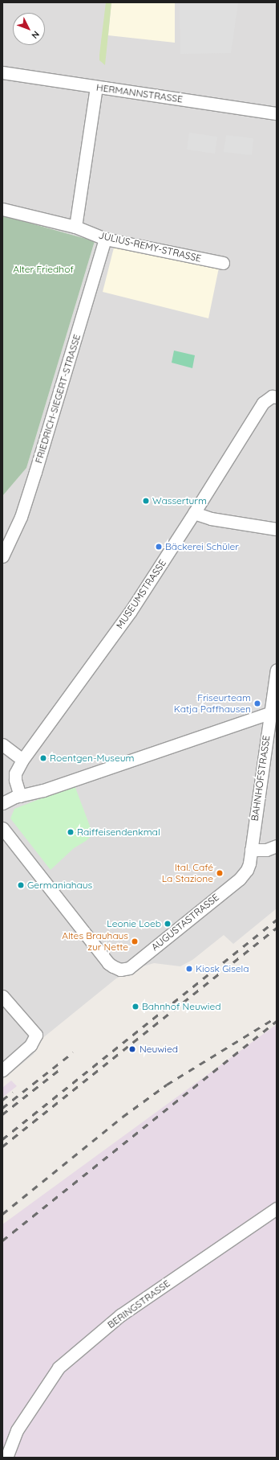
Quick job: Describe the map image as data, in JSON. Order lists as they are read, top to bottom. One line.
{"streets":{"street":["HERMANNSTRASSE","JULIUS-REMY-STRASSE","FRIEDRICH-SIEGERT-STRASSE","MUSEUMSTRASSE","BAHNHOFSTRASSE","AUGUSTASTRASSE","BERINGSTRASSE"]},"crossings":[["JULIUS-REMY-STRASSE","FRIEDRICH-SIEGERT-STRASSE"],["BAHNHOFSTRASSE","AUGUSTASTRASSE"]],"parks":["Alter Friedhof"],"places":["Wasserturm","Bäckerei Schüler","Friseurteam Katja Paffhausen","Roentgen-Museum","Raiffeisendenkmal","Ital. Café La Stazione","Germaniahaus","Leonie Loeb","Altes Brauhaus zur Nette","Kiosk Gisela","Bahnhof Neuwied","Neuwied"],"north":"bottom right"}
